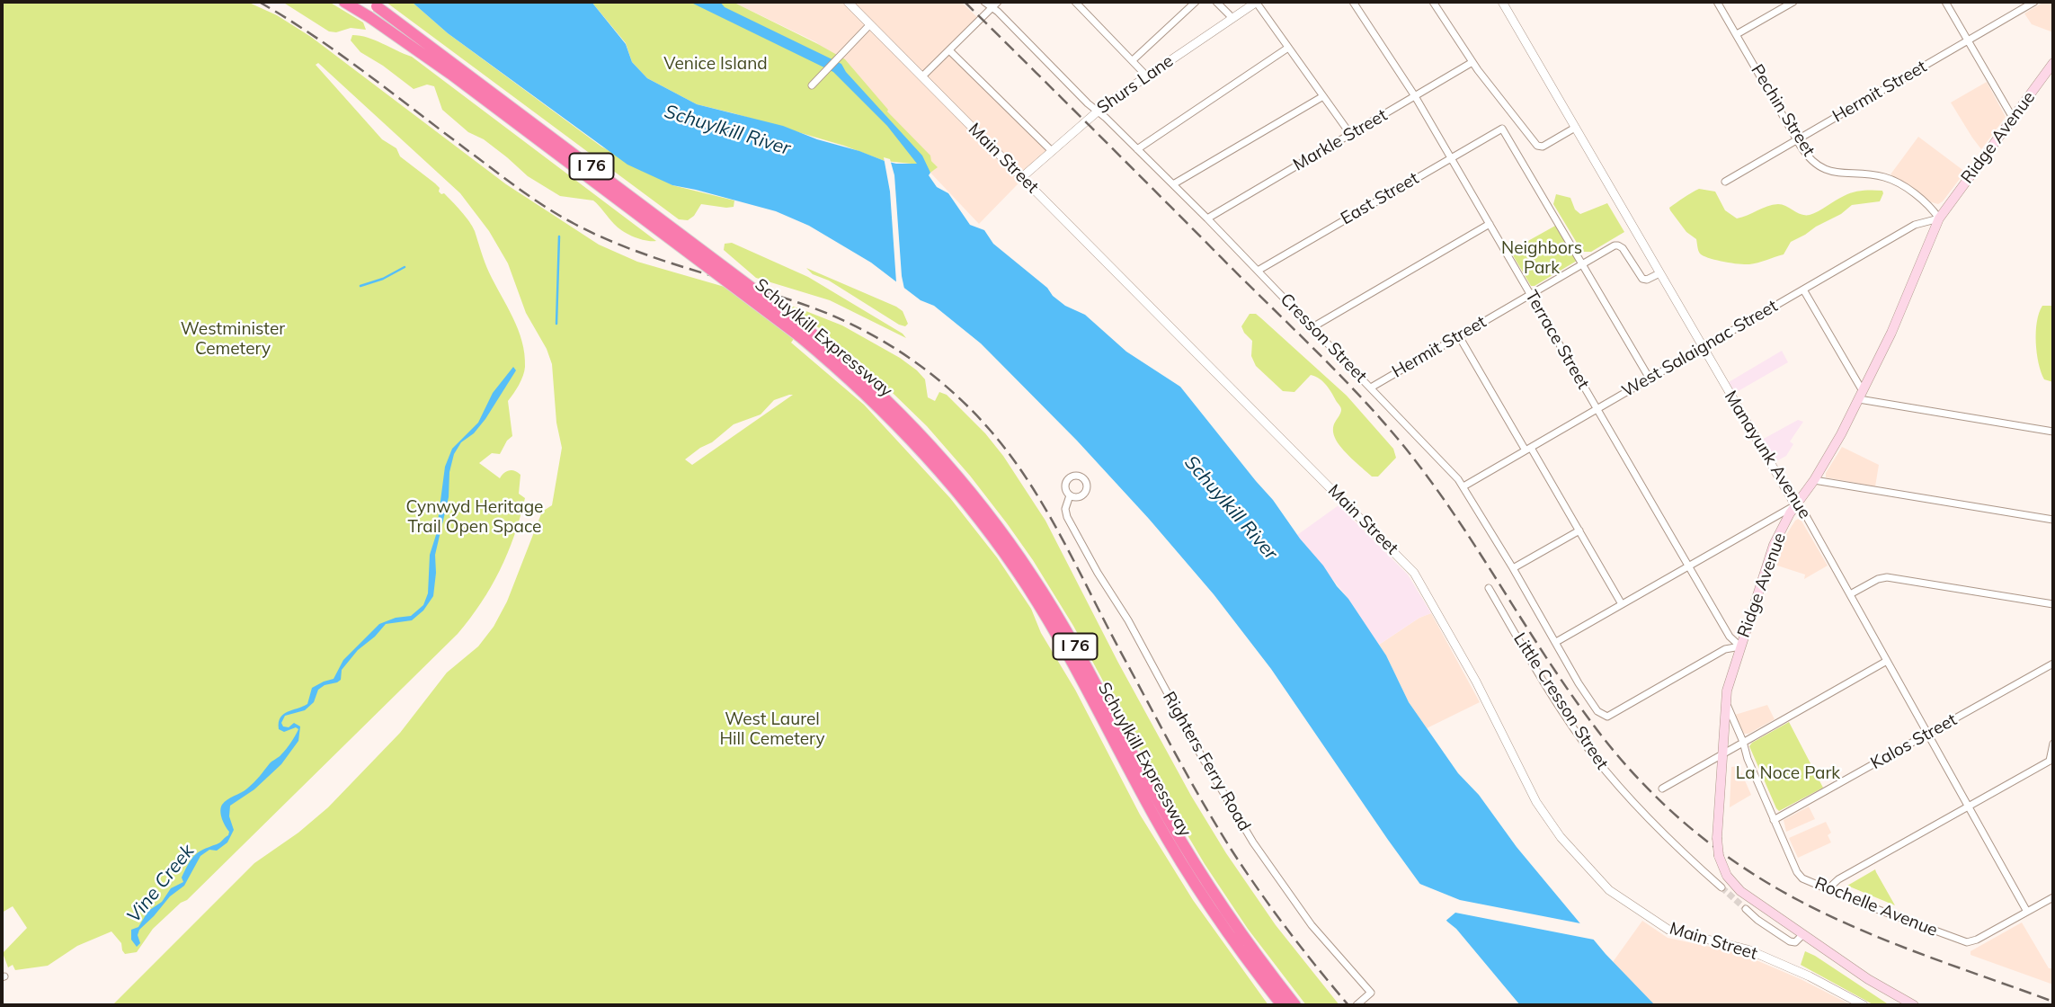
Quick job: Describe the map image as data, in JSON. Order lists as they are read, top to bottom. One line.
{"streets":{"highway":["I 76","Schuylkill Expressway"],"main road":["Ridge Avenue"],"street":["Shurs Lane","Hermit Street","Pechin Street","Markle Street","Main Street","East Street","Cresson Street","Terrace Street","West Salaignac Street","Manayunk Avenue","Little Cresson Street","Kalos Street","Righters Ferry Road","Rochelle Avenue"]},"crossings":[["Shurs Lane","Main Street"],["Shurs Lane","Cresson Street"],["Hermit Street","Pechin Street"],["Hermit Street","East Street"],["Hermit Street","Cresson Street"],["Hermit Street","Terrace Street"],["Hermit Street","Manayunk Avenue"],["Pechin Street","Ridge Avenue"],["Pechin Street","West Salaignac Street"],["Ridge Avenue","Cresson Street"],["Ridge Avenue","Terrace Street"],["Ridge Avenue","West Salaignac Street"],["Ridge Avenue","Manayunk Avenue"],["Ridge Avenue","Rochelle Avenue"],["Markle Street","Cresson Street"],["Markle Street","Terrace Street"],["East Street","Cresson Street"],["East Street","Terrace Street"],["Cresson Street","Terrace Street"],["Cresson Street","West Salaignac Street"],["Terrace Street","West Salaignac Street"],["West Salaignac Street","Manayunk Avenue"],["Manayunk Avenue","Kalos Street"],["Manayunk Avenue","Rochelle Avenue"],["Kalos Street","Rochelle Avenue"]],"water":["Schuylkill River","Vine Creek"],"parks":["Venice Island","Neighbors Park","Westminister Cemetery","Cynwyd Heritage Trail Open Space","West Laurel Hill Cemetery","La Noce Park"]}
